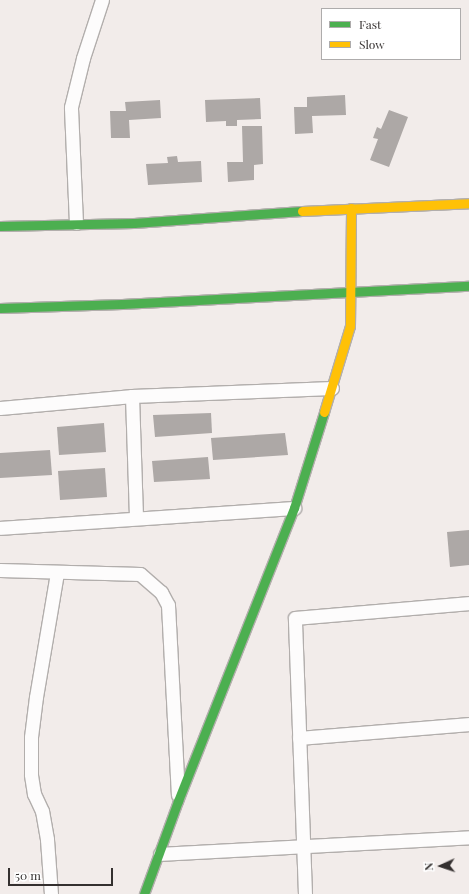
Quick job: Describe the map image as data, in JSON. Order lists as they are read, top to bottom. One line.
{"legend":["Fast","Slow"],"scale_bar":"50 m","north":"left"}
